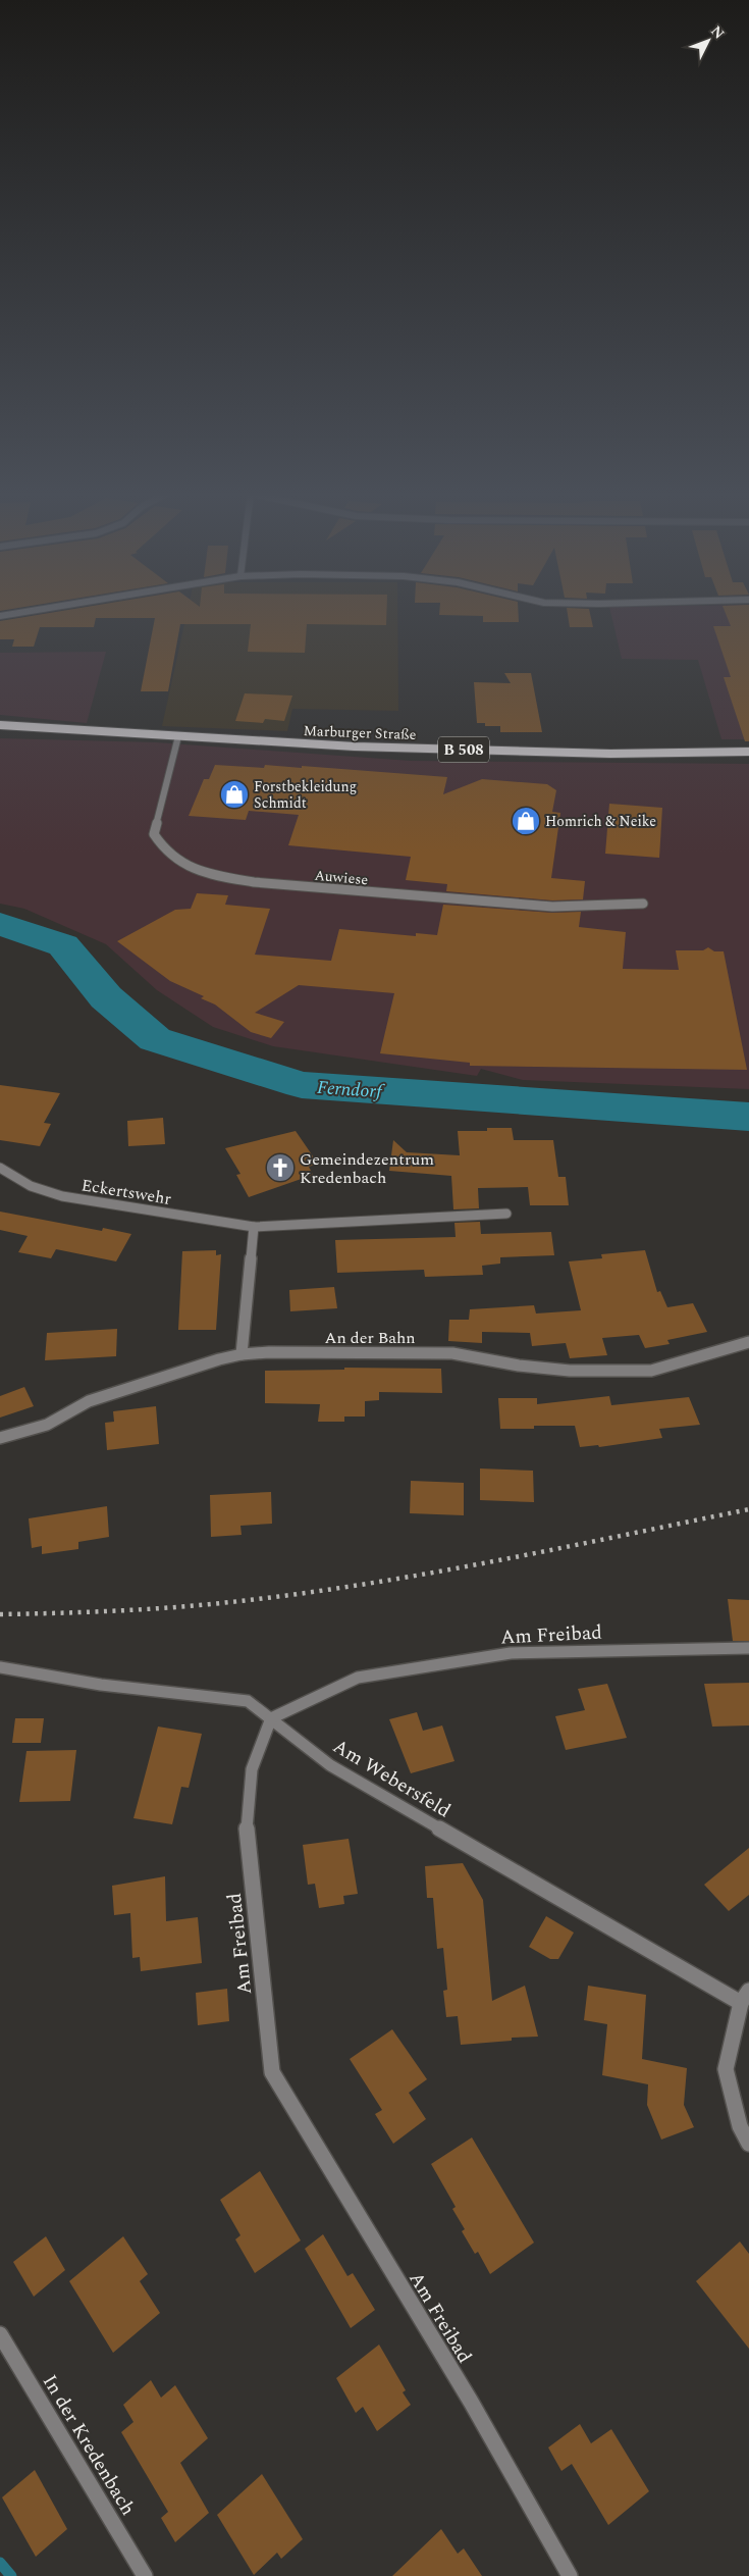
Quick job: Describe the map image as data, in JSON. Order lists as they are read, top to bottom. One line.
{"streets":{"main road":["Marburger Straße","B 508"],"street":["Auwiese","Eckertswehr","An der Bahn","Am Freibad","Am Webersfeld","In der Kredenbach"]},"crossings":[["Marburger Straße","Auwiese"],["Am Freibad","Am Webersfeld"]],"water":["Ferndorf"],"places":{"shop":["Forstbekleidung Schmidt","Homrich & Neike"],"church":["Gemeindezentrum Kredenbach"]},"north":"top right"}
